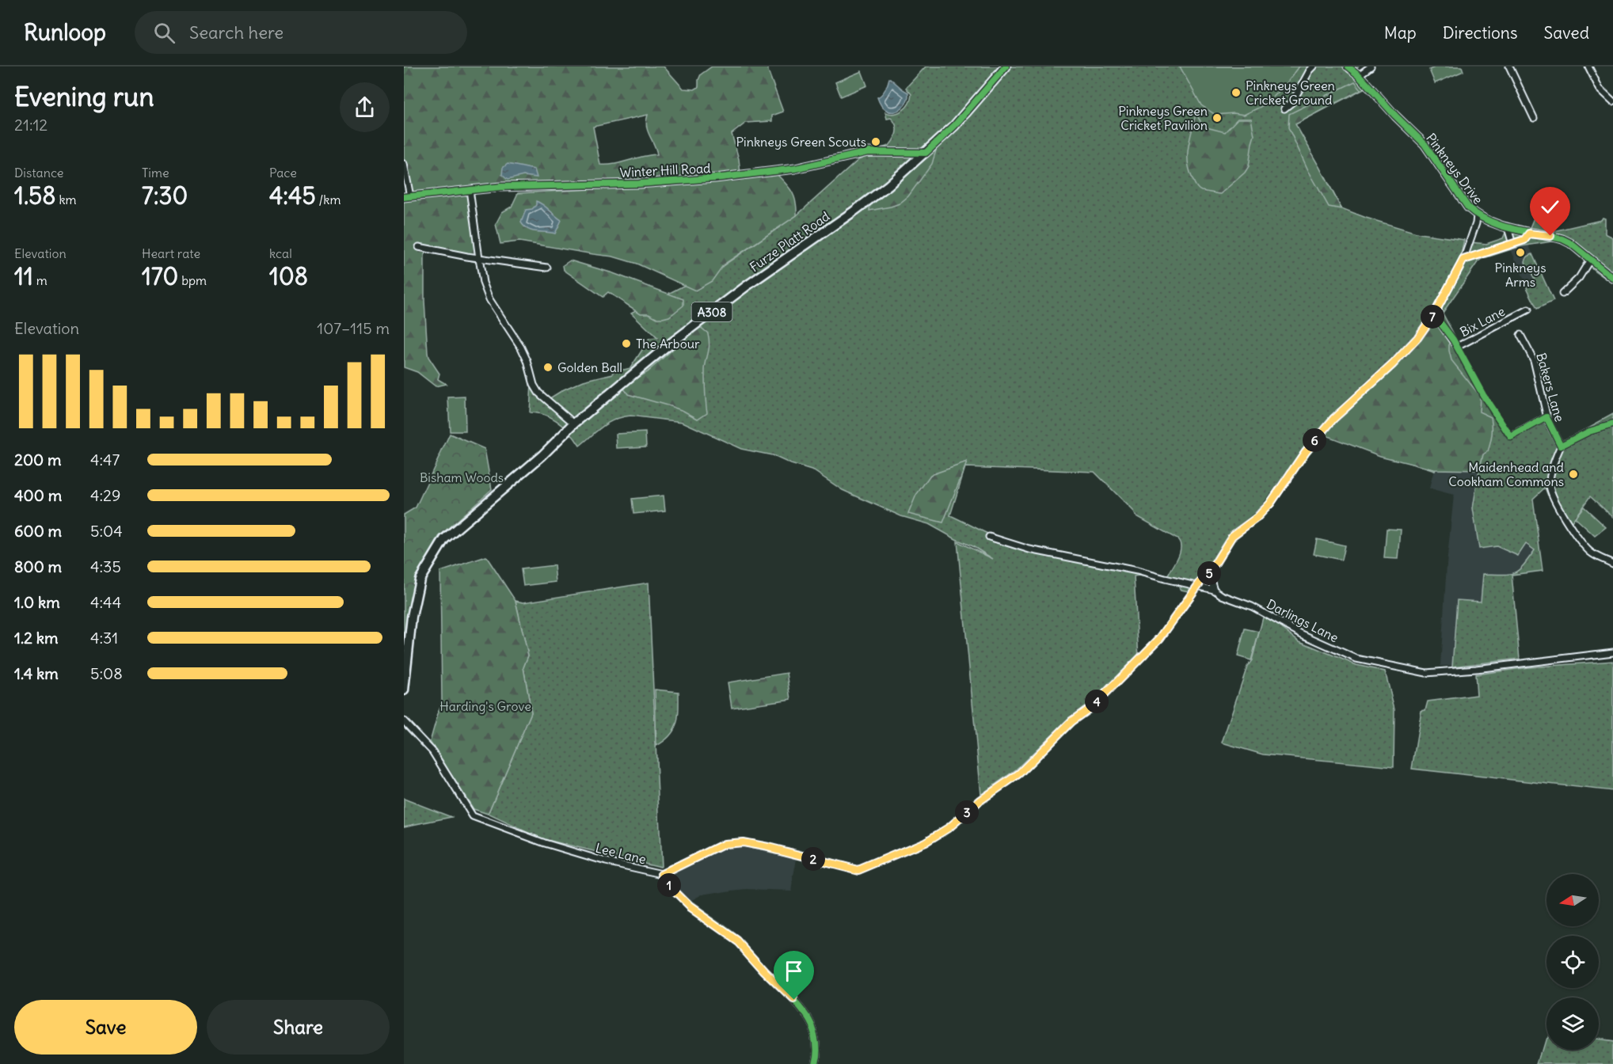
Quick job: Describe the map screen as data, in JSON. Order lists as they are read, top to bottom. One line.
{"streets":{"main road":["Furze Platt Road","A308"],"street":["Pinkneys Drive","Winter Hill Road","Bix Lane","Bakers Lane","Darlings Lane","Lee Lane"]},"crossings":[["Winter Hill Road","Furze Platt Road"],["Furze Platt Road","A308"]],"parks":["Bisham Woods","Harding's Grove"],"places":["Pinkneys Green Cricket Ground","Pinkneys Green Cricket Pavilion","Pinkneys Green Scouts","Pinkneys Arms","The Arbour","Golden Ball","Maidenhead and Cookham Commons"],"north":"left","page":{"header":"Runloop","search":"Search here","nav":["Map","Directions","Saved"],"heading":["Evening run","21:12"],"stats":[["Distance","1.58 km"],["Time","7:30"],["Pace","4:45 /km"],["Elevation","11 m"],["Heart rate","170 bpm"],["kcal","108"]],"pins":["7","6","5","4","3","2","1"],"chart":["Elevation","107–115 m"],"list":[{"name":"200 m","note":"4:47"},{"name":"400 m","note":"4:29"},{"name":"600 m","note":"5:04"},{"name":"800 m","note":"4:35"},{"name":"1.0 km","note":"4:44"},{"name":"1.2 km","note":"4:31"},{"name":"1.4 km","note":"5:08"}],"buttons":["Save","Share"]}}
